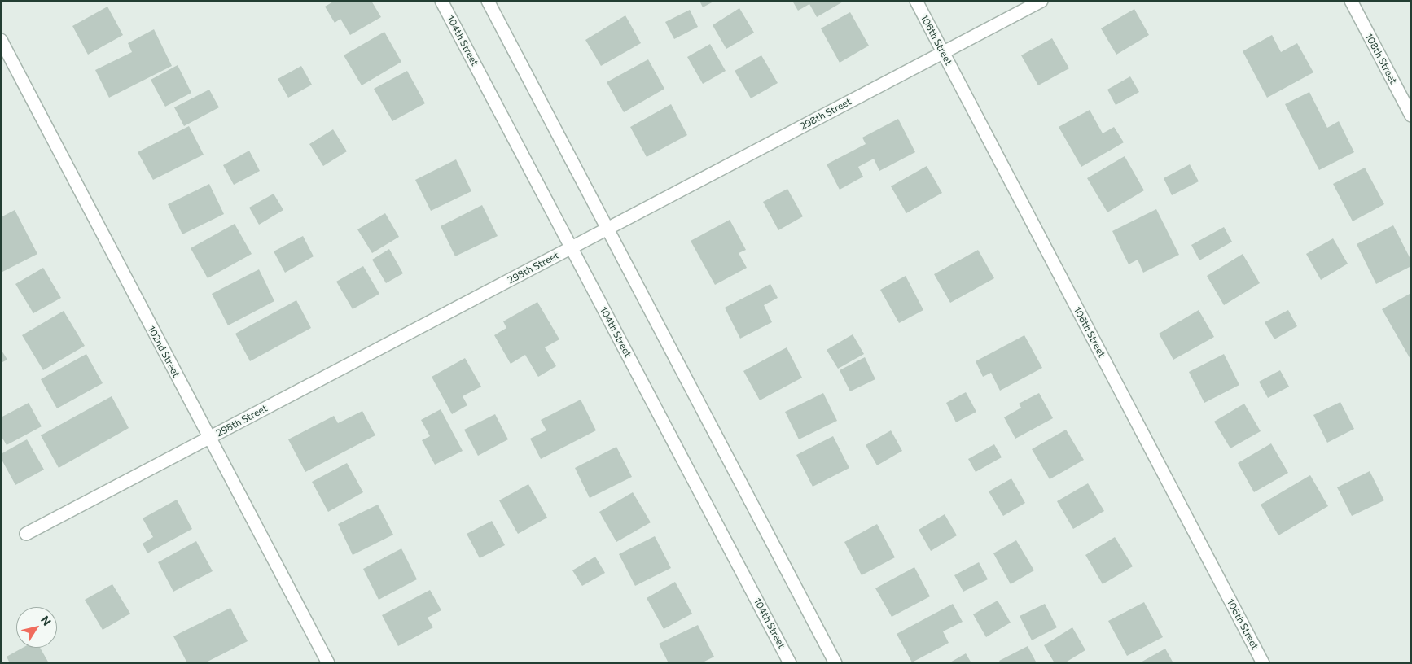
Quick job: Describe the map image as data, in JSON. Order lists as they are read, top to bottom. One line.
{"streets":{"street":["106th Street","104th Street","108th Street","298th Street","102nd Street"]},"crossings":[["106th Street","298th Street"],["104th Street","298th Street"],["298th Street","102nd Street"]],"north":"top right"}
